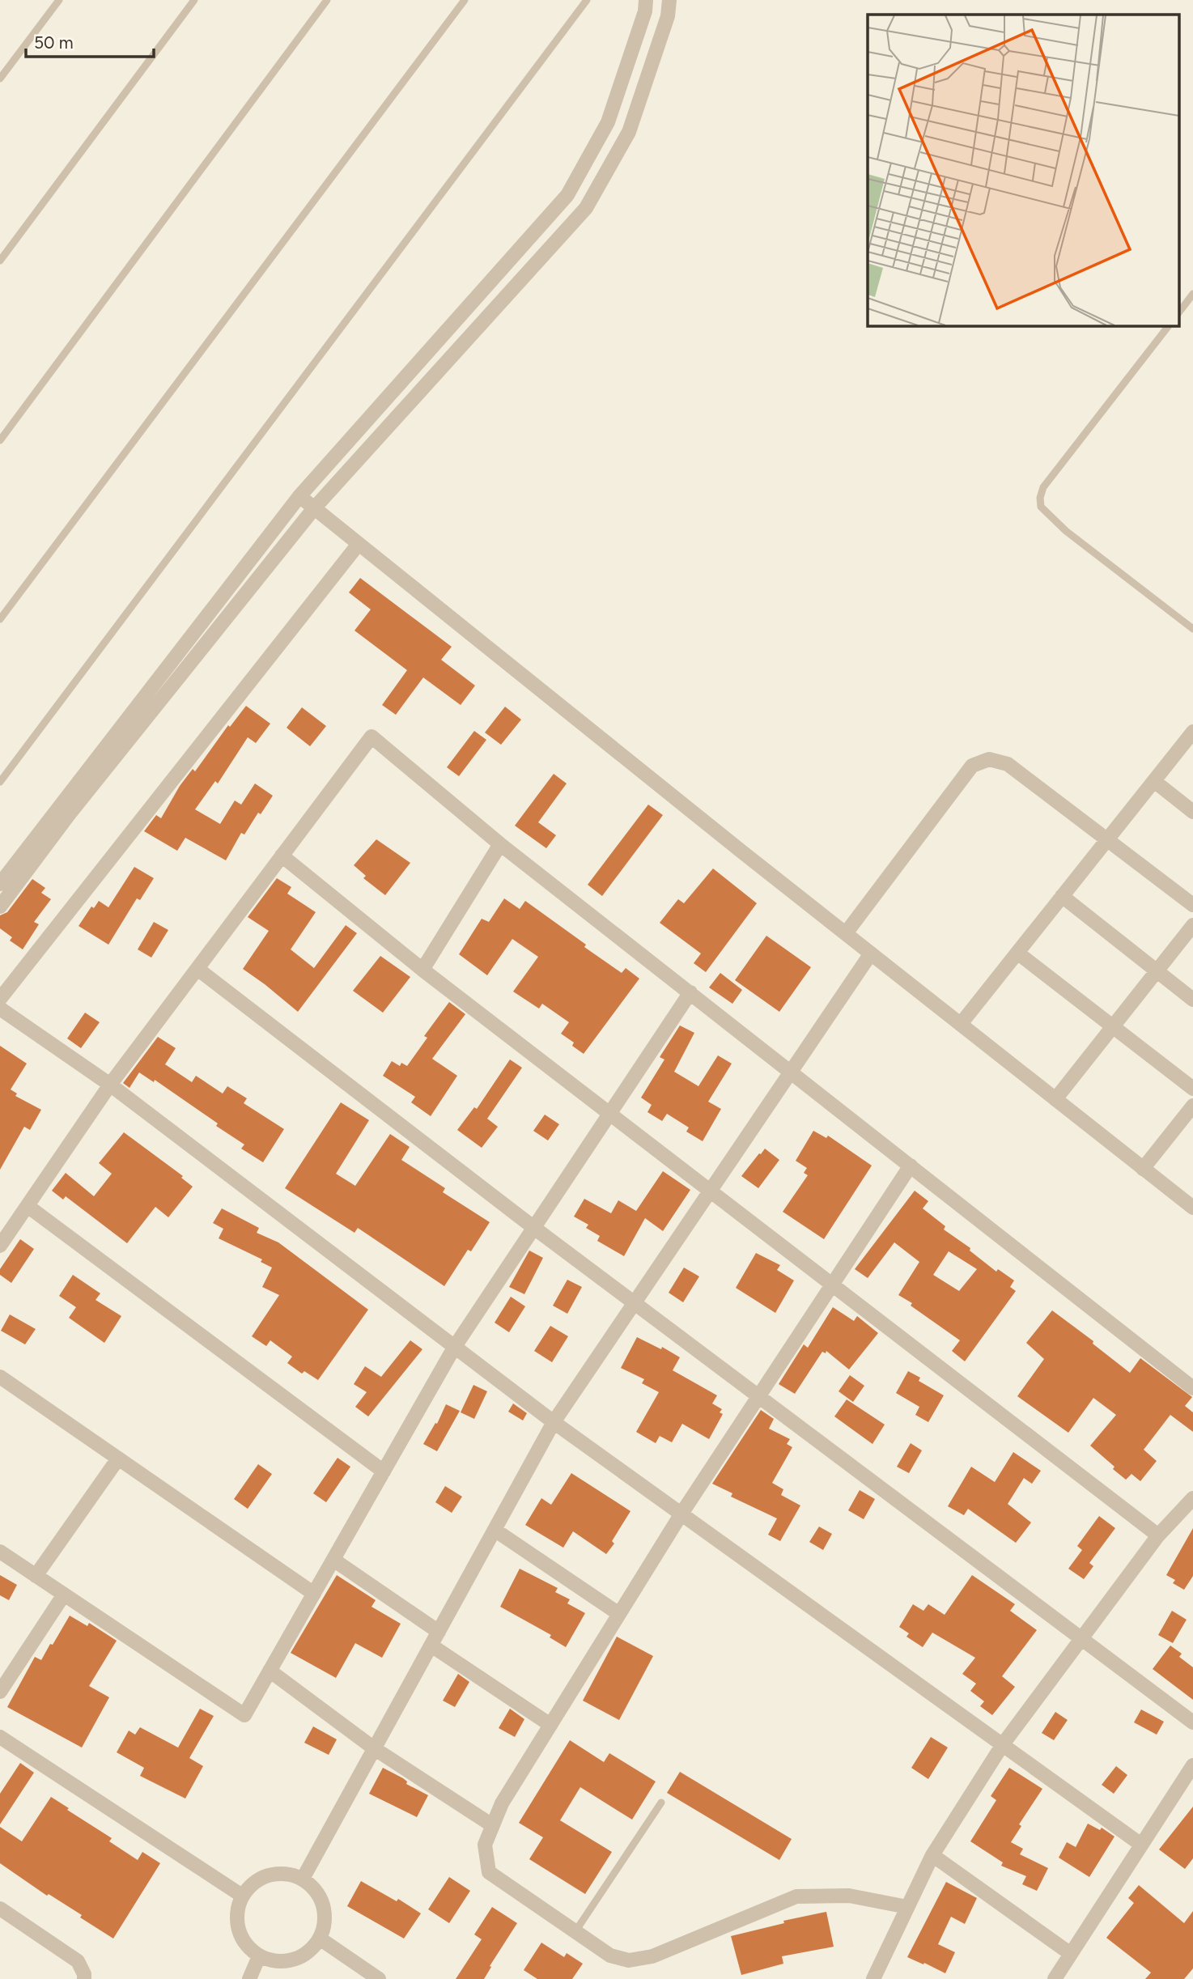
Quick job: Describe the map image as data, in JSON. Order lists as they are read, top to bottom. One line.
{"scale_bar":"50 m"}
